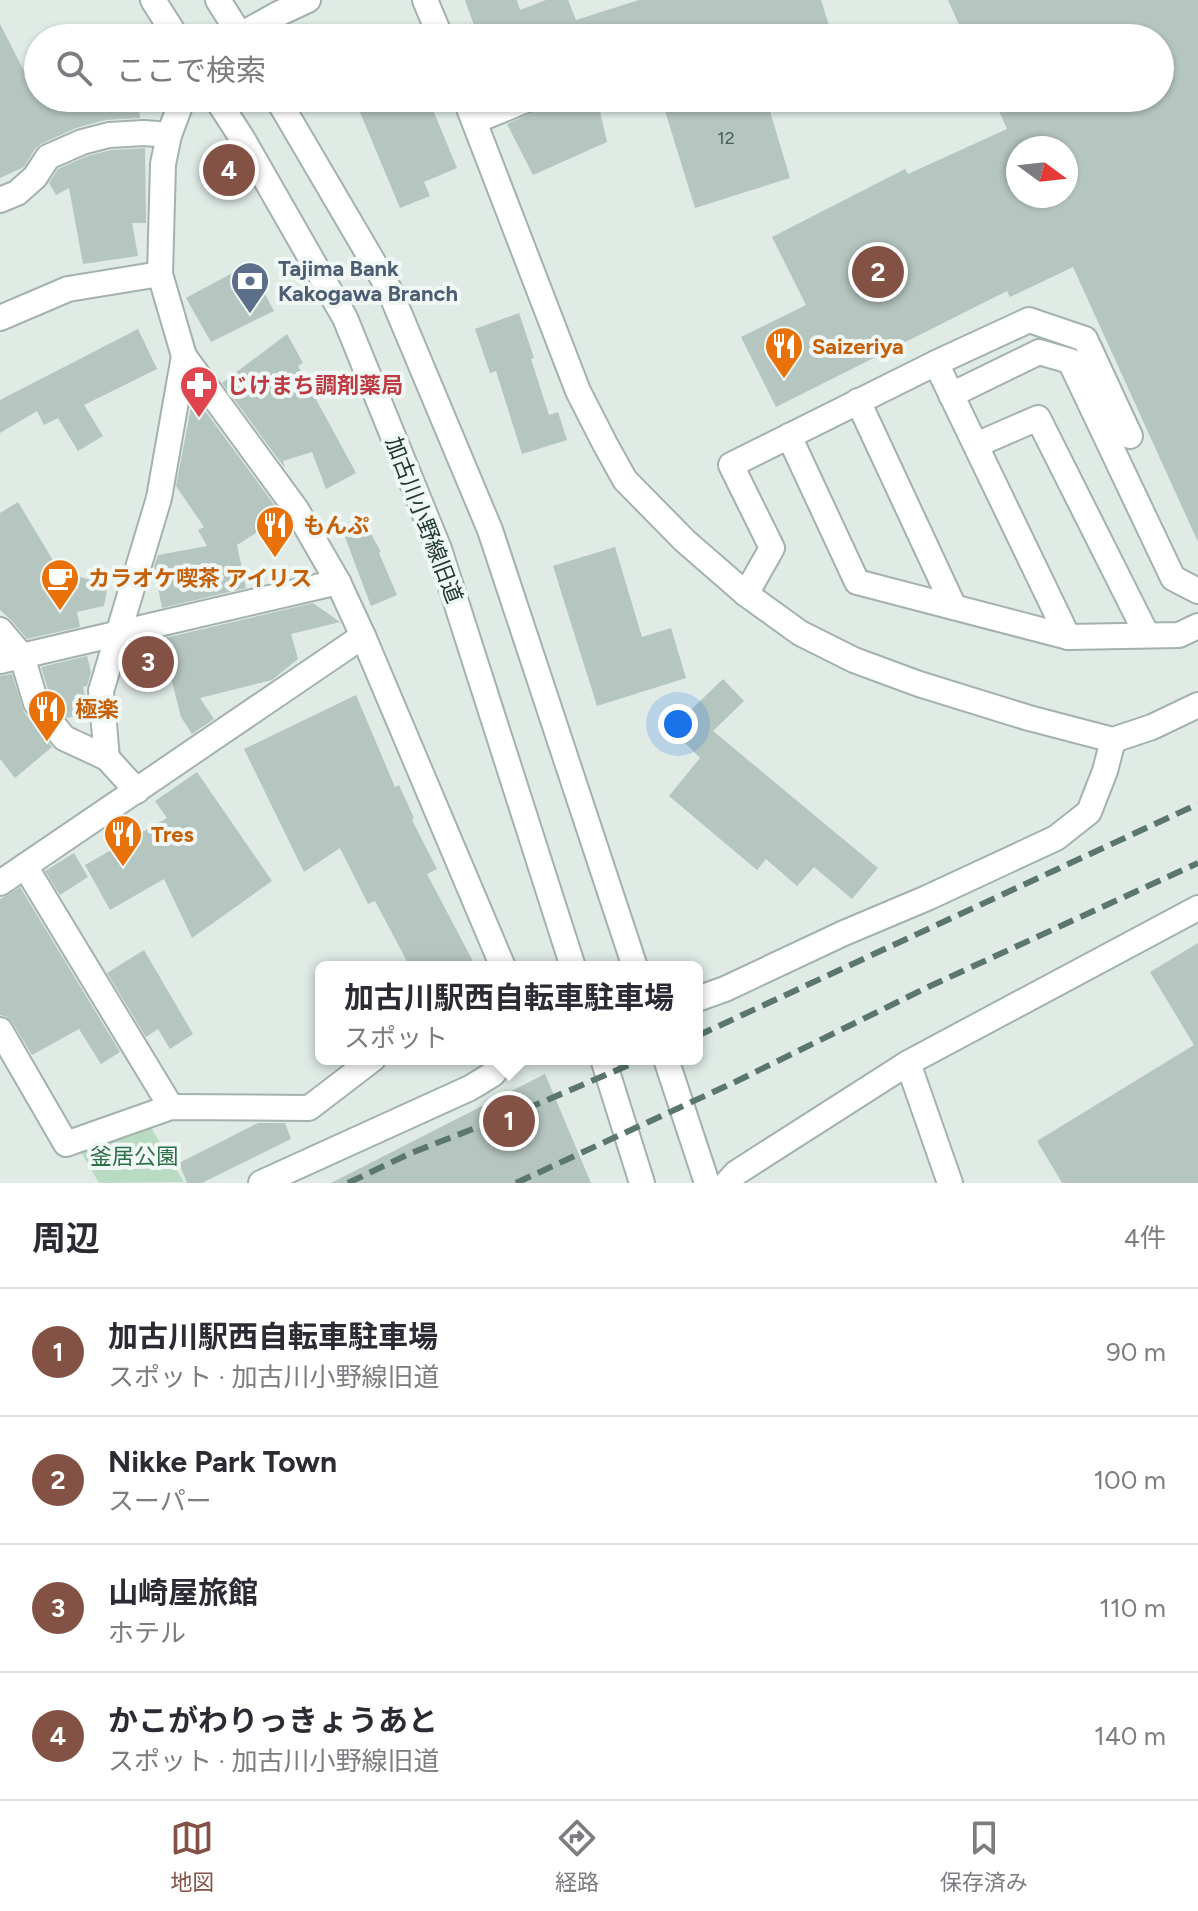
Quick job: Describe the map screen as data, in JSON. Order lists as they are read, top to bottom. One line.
{"streets":{"street":["加古川小野線旧道"]},"parks":["釜居公園"],"places":{"bank":["Tajima Bank Kakogawa Branch"],"restaurant":["Saizeriya","もんぷ","極楽","Tres"],"pharmacy":["じけまち調剤薬局"],"cafe":["カラオケ喫茶 アイリス"]},"house_numbers":["12"],"north":"right","page":{"search":"ここで検索","pins":["4","2","3","1"],"popup":["加古川駅西自転車駐車場","スポット"],"heading":["周辺","4件"],"list":[{"mark":"1","name":"加古川駅西自転車駐車場","note":"スポット · 加古川小野線旧道","value":"90 m"},{"mark":"2","name":"Nikke Park Town","note":"スーパー","value":"100 m"},{"mark":"3","name":"山崎屋旅館","note":"ホテル","value":"110 m"},{"mark":"4","name":"かこがわりっきょうあと","note":"スポット · 加古川小野線旧道","value":"140 m"}],"nav":["地図","経路","保存済み"]}}
